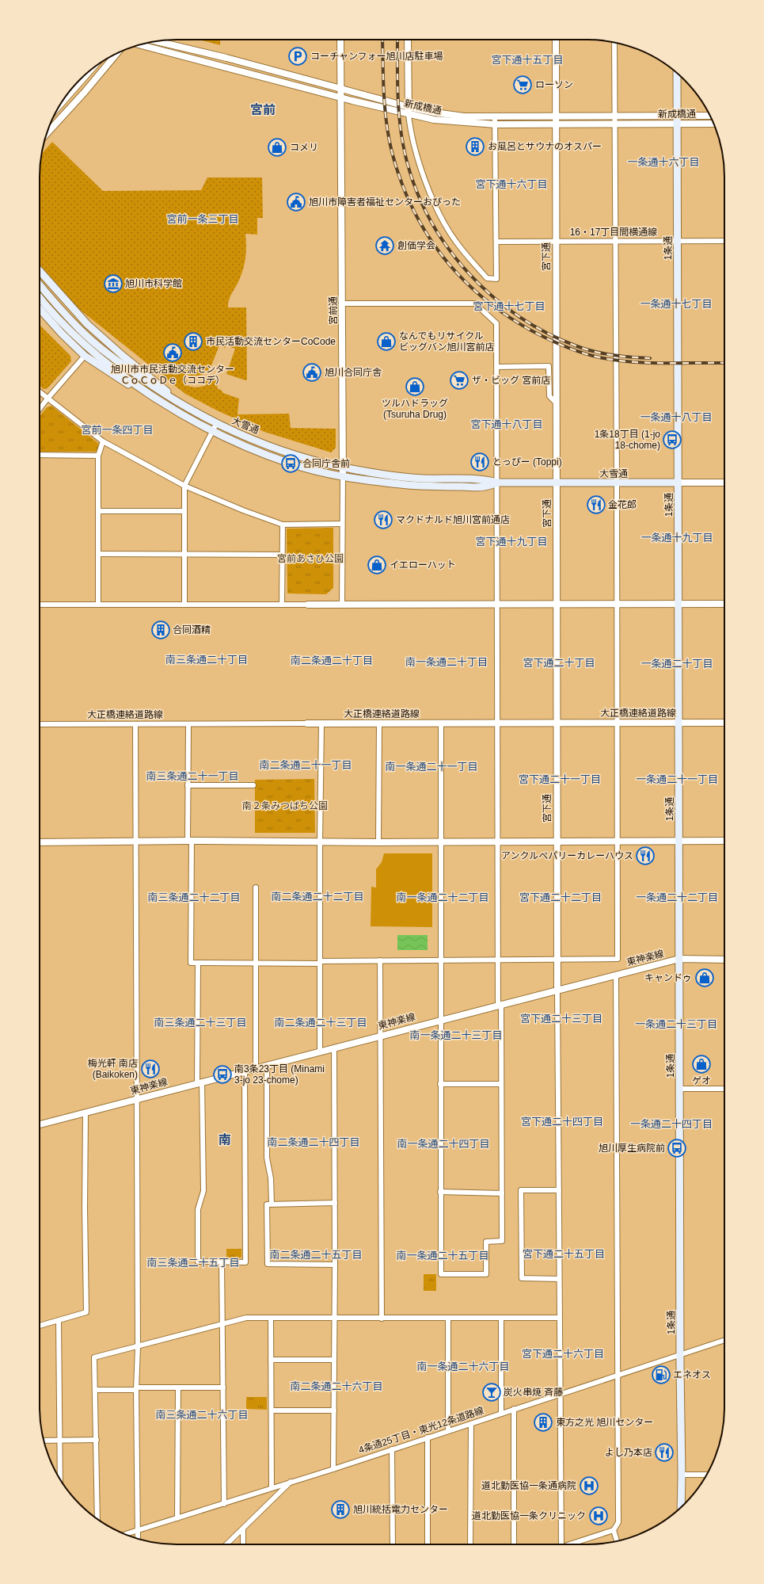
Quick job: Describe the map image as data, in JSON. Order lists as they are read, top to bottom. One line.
{"streets":{"main road":["1条通","大雪通"],"street":["新成橋通","16・17丁目間横通線","宮下通","宮前通","大正橋連絡道路線","東神楽線","4条通25丁目・東光12条道路線"]},"crossings":[["新成橋通","1条通"],["新成橋通","宮下通"],["新成橋通","宮前通"],["16・17丁目間横通線","1条通"],["16・17丁目間横通線","宮下通"],["1条通","大雪通"],["1条通","大正橋連絡道路線"],["1条通","東神楽線"],["1条通","4条通25丁目・東光12条道路線"],["宮下通","大雪通"],["宮下通","大正橋連絡道路線"],["宮下通","東神楽線"],["宮前通","大雪通"]],"districts":["宮下通十五丁目","宮前","一条通十六丁目","宮下通十六丁目","宮前一条三丁目","一条通十七丁目","宮下通十七丁目","一条通十八丁目","宮下通十八丁目","宮前一条四丁目","一条通十九丁目","宮下通十九丁目","南三条通二十丁目","南二条通二十丁目","南一条通二十丁目","宮下通二十丁目","一条通二十丁目","南二条通二十一丁目","南一条通二十一丁目","南三条通二十一丁目","宮下通二十一丁目","一条通二十一丁目","南二条通二十二丁目","南三条通二十二丁目","南一条通二十二丁目","宮下通二十二丁目","一条通二十二丁目","宮下通二十三丁目","南三条通二十三丁目","南二条通二十三丁目","一条通二十三丁目","南一条通二十三丁目","宮下通二十四丁目","一条通二十四丁目","南","南二条通二十四丁目","南一条通二十四丁目","宮下通二十五丁目","南二条通二十五丁目","南一条通二十五丁目","南三条通二十五丁目","宮下通二十六丁目","南一条通二十六丁目","南二条通二十六丁目","南三条通二十六丁目"],"parks":["宮前あさひ公園","南２条みつばち公園"],"places":{"parking":["コーチャンフォー旭川店駐車場"],"supermarket":["ローソン","ザ・ビッグ 宮前店"],"building":["お風呂とサウナのオスパー","市民活動交流センターCoCode","合同酒精","東方之光 旭川センター","旭川統括電力センター"],"shop":["コメリ","なんでもリサイクル ビッグバン旭川宮前店","ツルハドラッグ (Tsuruha Drug)","イエローハット","キャンドゥ","ゲオ"],"public building":["旭川市障害者福祉センターおぴった","旭川市市民活動交流センター ＣｏＣｏＤｅ（ココデ）","旭川合同庁舎"],"temple":["創価学会"],"museum":["旭川市科学館"],"bus stop":["1条18丁目 (1-jo 18-chome)","合同庁舎前","南3条23丁目 (Minami 3-jo 23-chome)","旭川厚生病院前"],"restaurant":["とっぴー (Toppi)","金花郎","マクドナルド旭川宮前通店","アンクルぺパリーカレーハウス","梅光軒 南店 (Baikoken)","よし乃本店"],"fuel station":["エネオス"],"bar":["炭火串焼 斉藤"],"hospital":["道北勤医協一条通病院","道北勤医協一条クリニック"]}}
